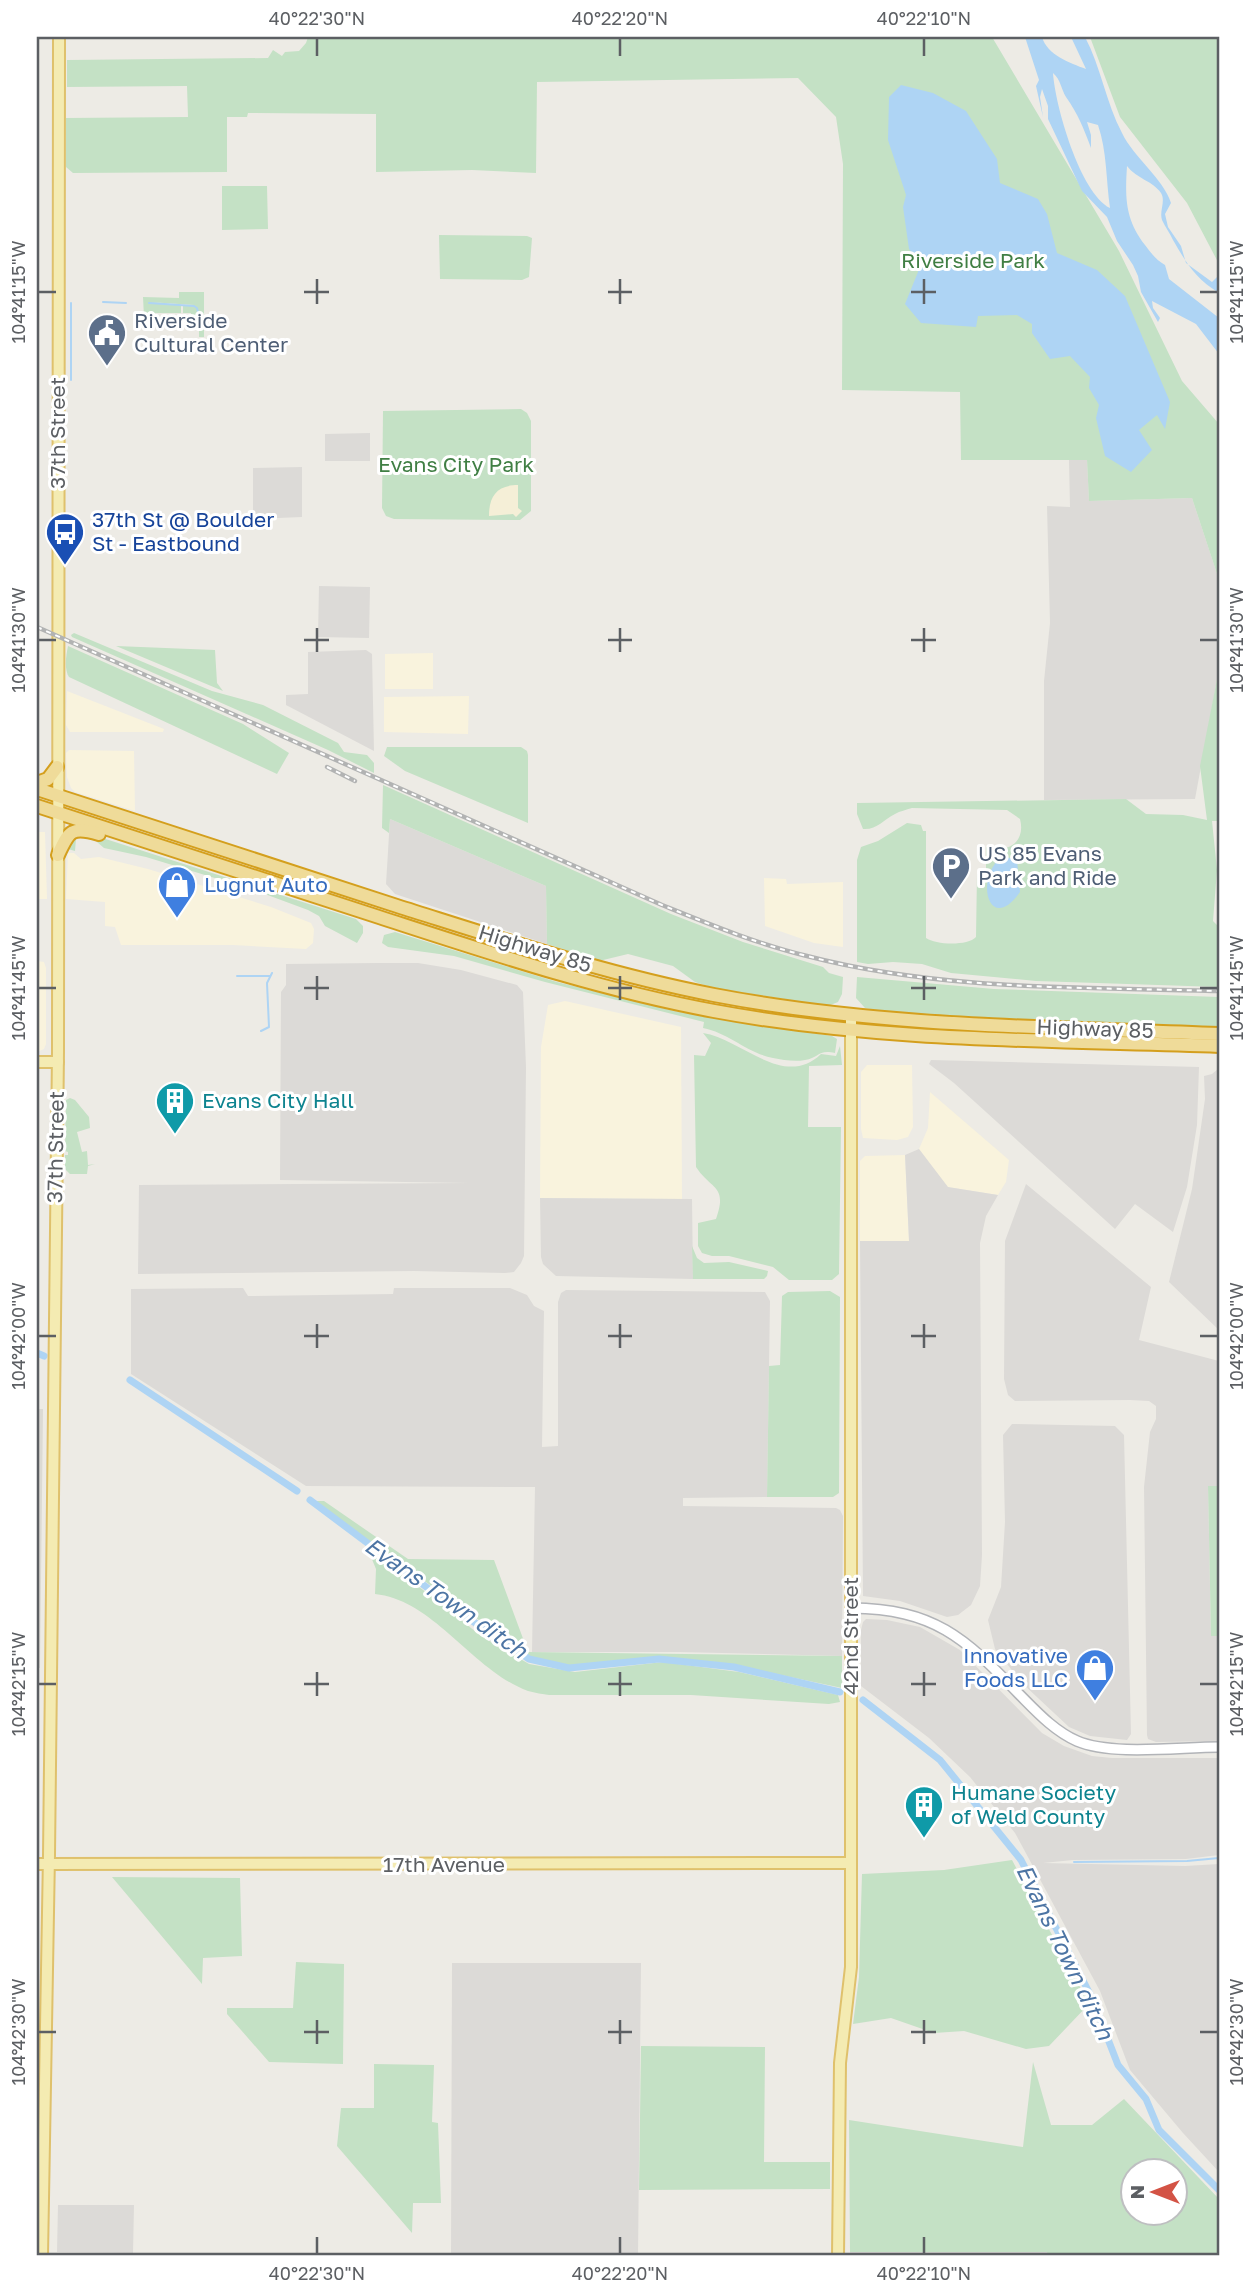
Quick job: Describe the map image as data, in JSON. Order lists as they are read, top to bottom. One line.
{"streets":{"highway":["Highway 85"],"main road":["37th Street","42nd Street","17th Avenue"]},"crossings":[["37th Street","Highway 85"],["37th Street","17th Avenue"],["Highway 85","42nd Street"],["42nd Street","17th Avenue"]],"water":["Evans Town ditch"],"parks":["Riverside Park","Evans City Park"],"places":{"public building":["Riverside Cultural Center"],"bus stop":["37th St @ Boulder St - Eastbound"],"parking":["US 85 Evans Park and Ride"],"shop":["Lugnut Auto","Innovative Foods LLC"],"building":["Evans City Hall","Humane Society of Weld County"]},"north":"left","coordinates":["40°22'30\"N","40°22'20\"N","40°22'10\"N","104°41'15\"W","104°41'30\"W","104°41'45\"W","104°42'00\"W","104°42'15\"W","104°42'30\"W"]}
